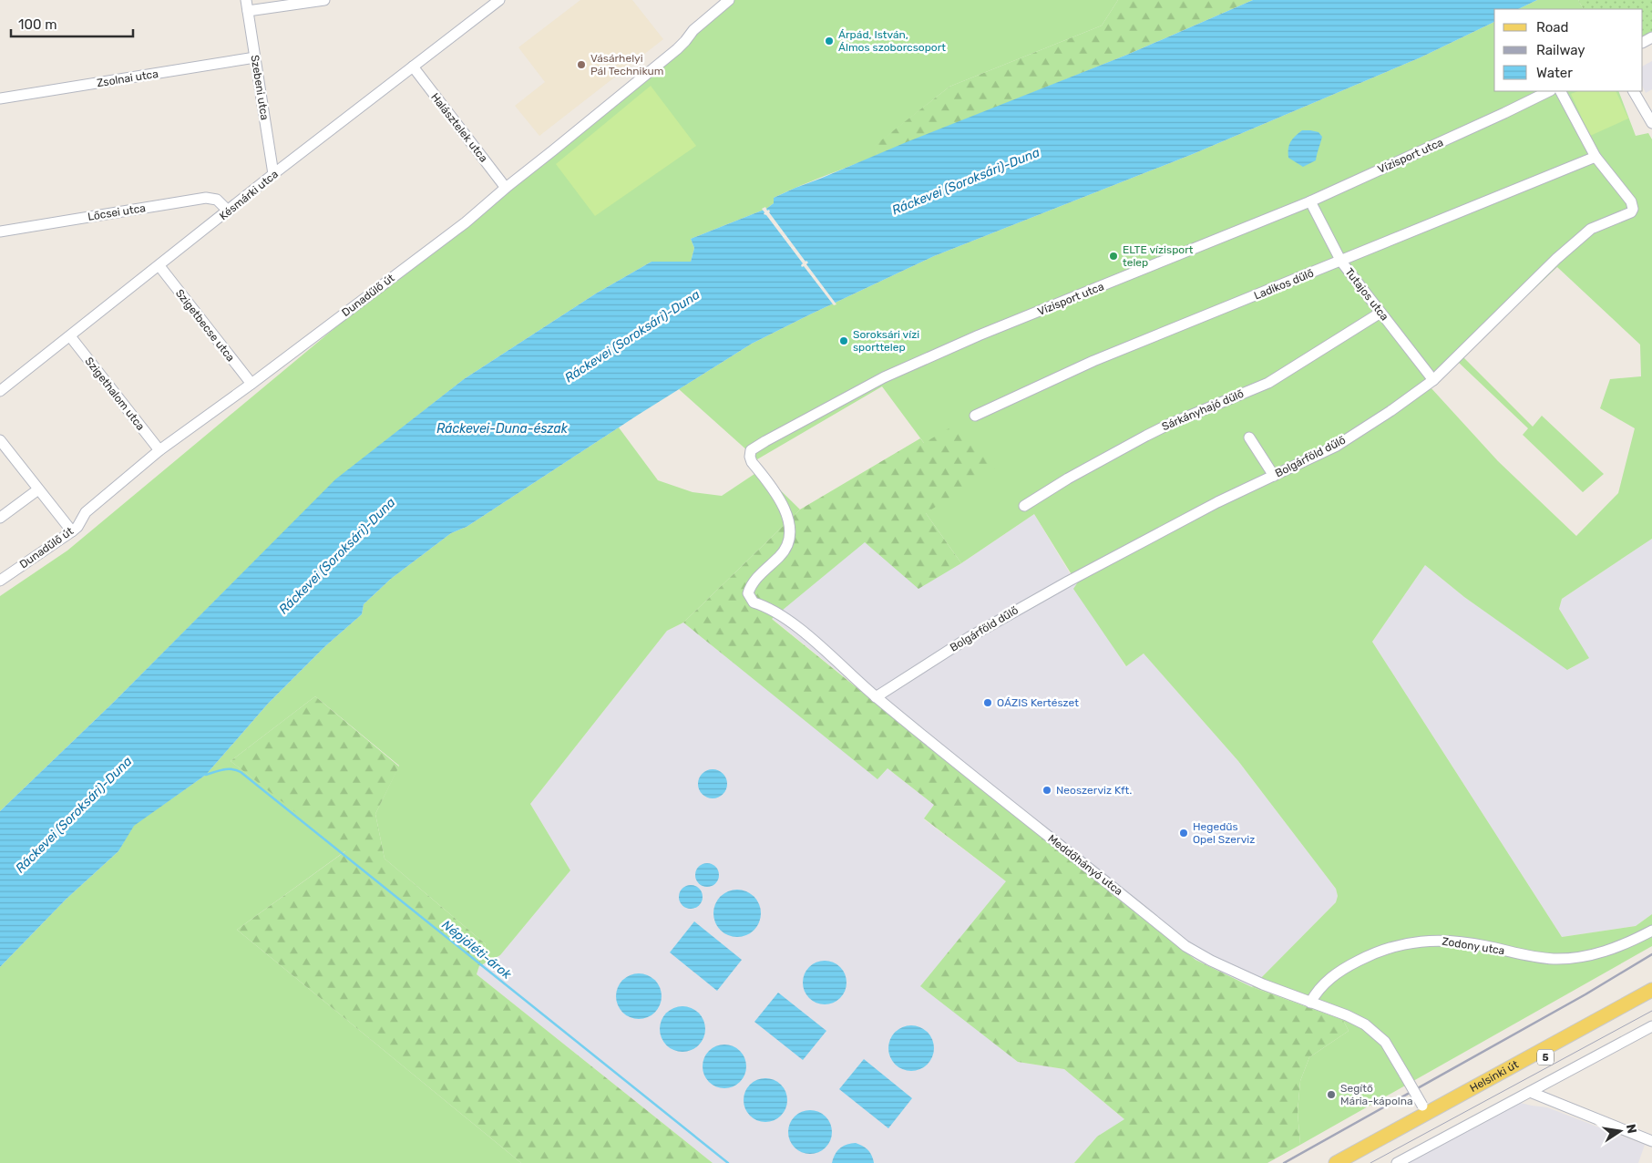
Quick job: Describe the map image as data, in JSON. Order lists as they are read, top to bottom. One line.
{"streets":{"main road":["5","Helsinki út"],"street":["Zsolnai utca","Szebeni utca","Halásztelek utca","Vízisport utca","Késmárki utca","Lőcsei utca","Ladikos dűlő","Tutajos utca","Dunadűlő út","Szigetbecse utca","Szigethalom utca","Sárkányhajó dűlő","Bolgárföld dűlő","Meddőhányó utca","Zodony utca"]},"crossings":[["Zsolnai utca","Szebeni utca"],["Szebeni utca","Késmárki utca"],["Halásztelek utca","Késmárki utca"],["Halásztelek utca","Dunadűlő út"],["Vízisport utca","Tutajos utca"],["Vízisport utca","Meddőhányó utca"],["Késmárki utca","Lőcsei utca"],["Késmárki utca","Szigetbecse utca"],["Késmárki utca","Szigethalom utca"],["Ladikos dűlő","Tutajos utca"],["Ladikos dűlő","Bolgárföld dűlő"],["Tutajos utca","Sárkányhajó dűlő"],["Tutajos utca","Bolgárföld dűlő"],["Dunadűlő út","Szigetbecse utca"],["Dunadűlő út","Szigethalom utca"],["Bolgárföld dűlő","Meddőhányó utca"],["Meddőhányó utca","Zodony utca"],["Meddőhányó utca","Helsinki út"]],"water":["Ráckevei (Soroksári)-Duna","Ráckevei-Duna-észak","Népjóléti-árok"],"places":["Árpád, István, Álmos szoborcsoport","Vásárhelyi Pál Technikum","ELTE vízisport telep","Soroksári vízi sporttelep","OÁZIS Kertészet","Neoszerviz Kft.","Hegedűs Opel Szerviz","Segítő Mária-kápolna"],"legend":["Road","Railway","Water"],"scale_bar":"100 m","north":"right"}
